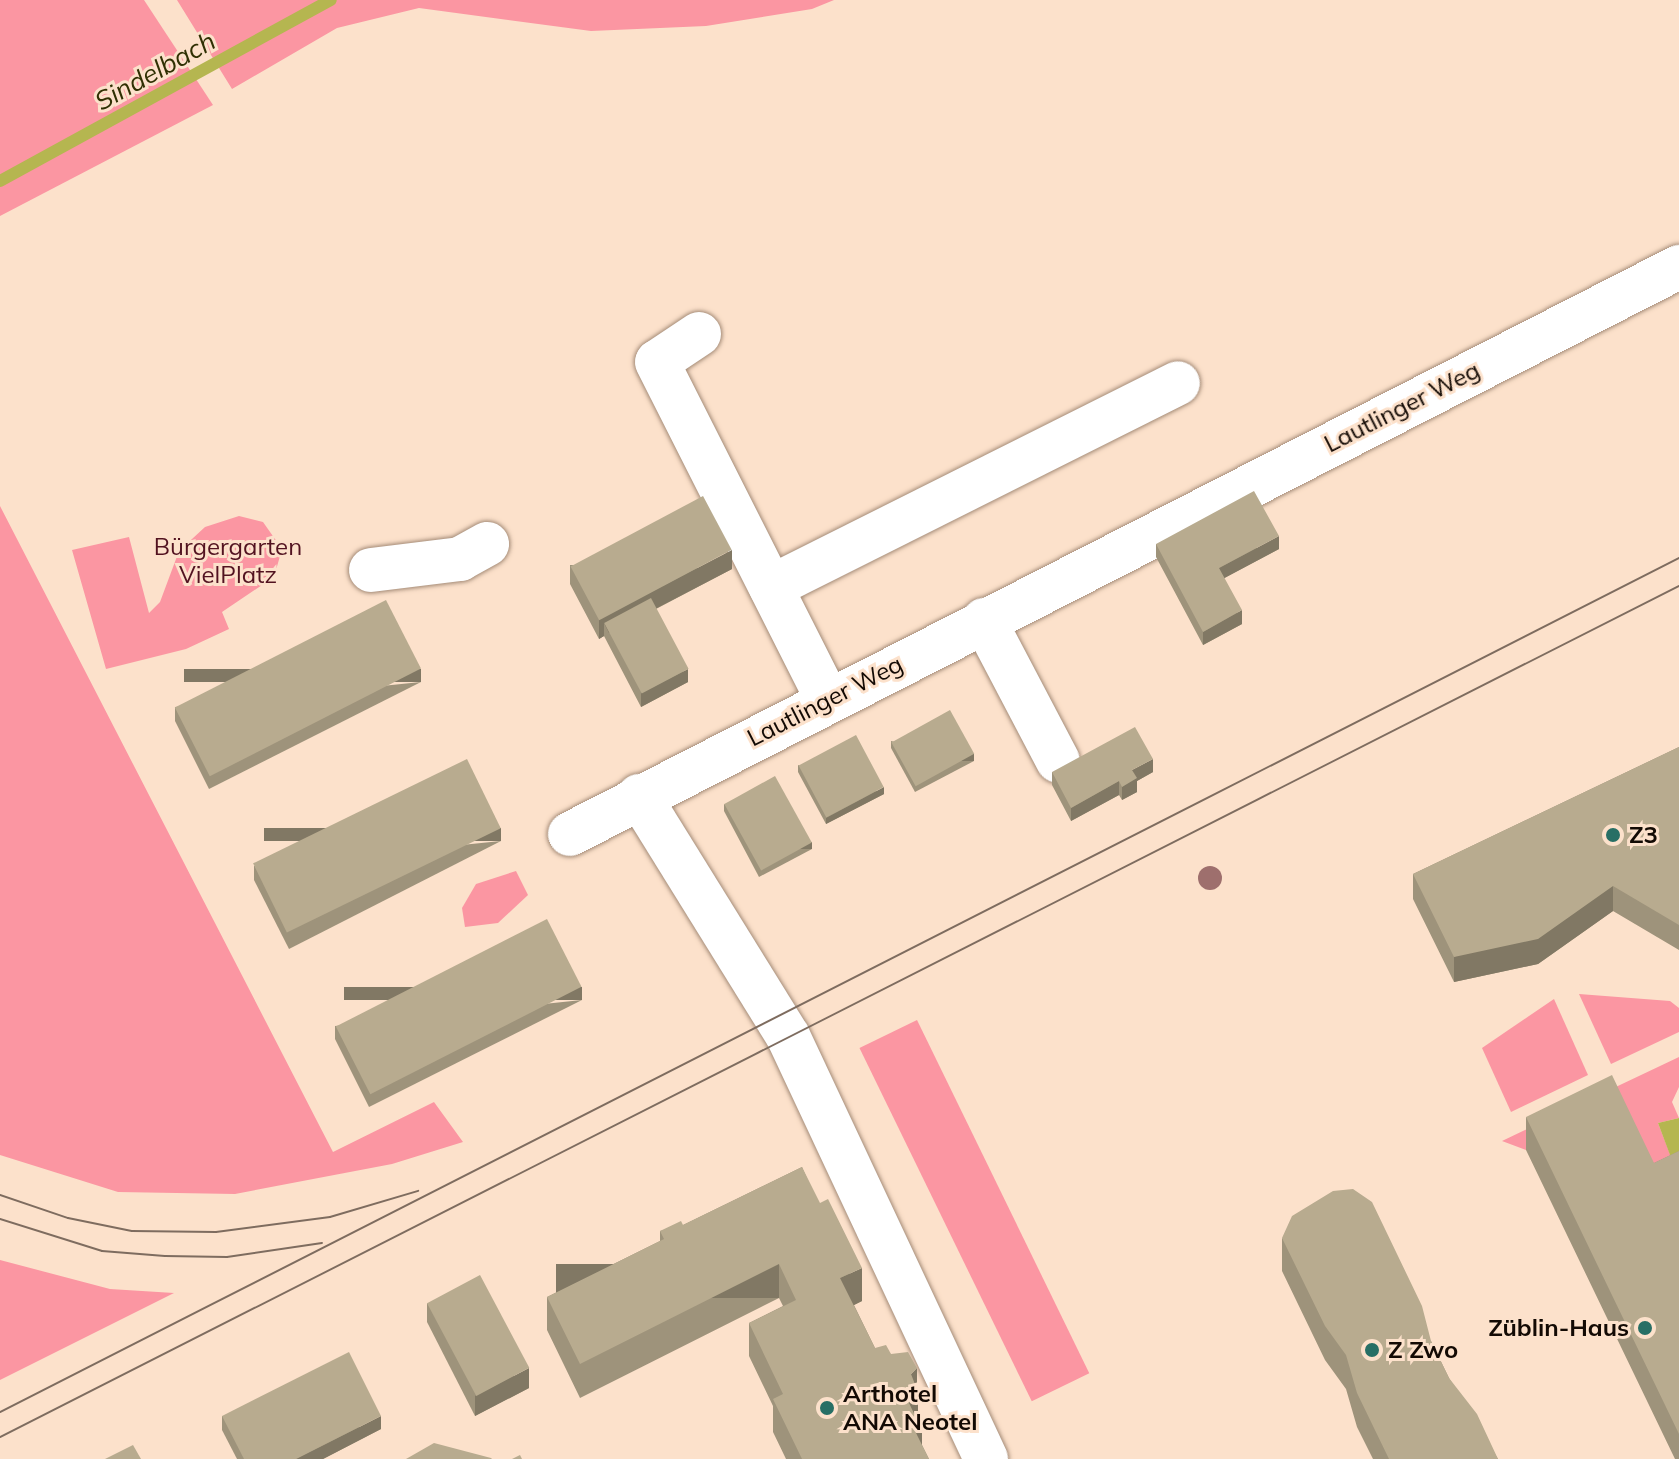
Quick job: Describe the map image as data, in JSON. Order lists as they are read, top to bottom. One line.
{"streets":{"street":["Lautlinger Weg"]},"water":["Sindelbach"],"parks":["Bürgergarten VielPlatz"],"places":["Z3","Züblin-Haus","Z Zwo","Arthotel ANA Neotel"]}
